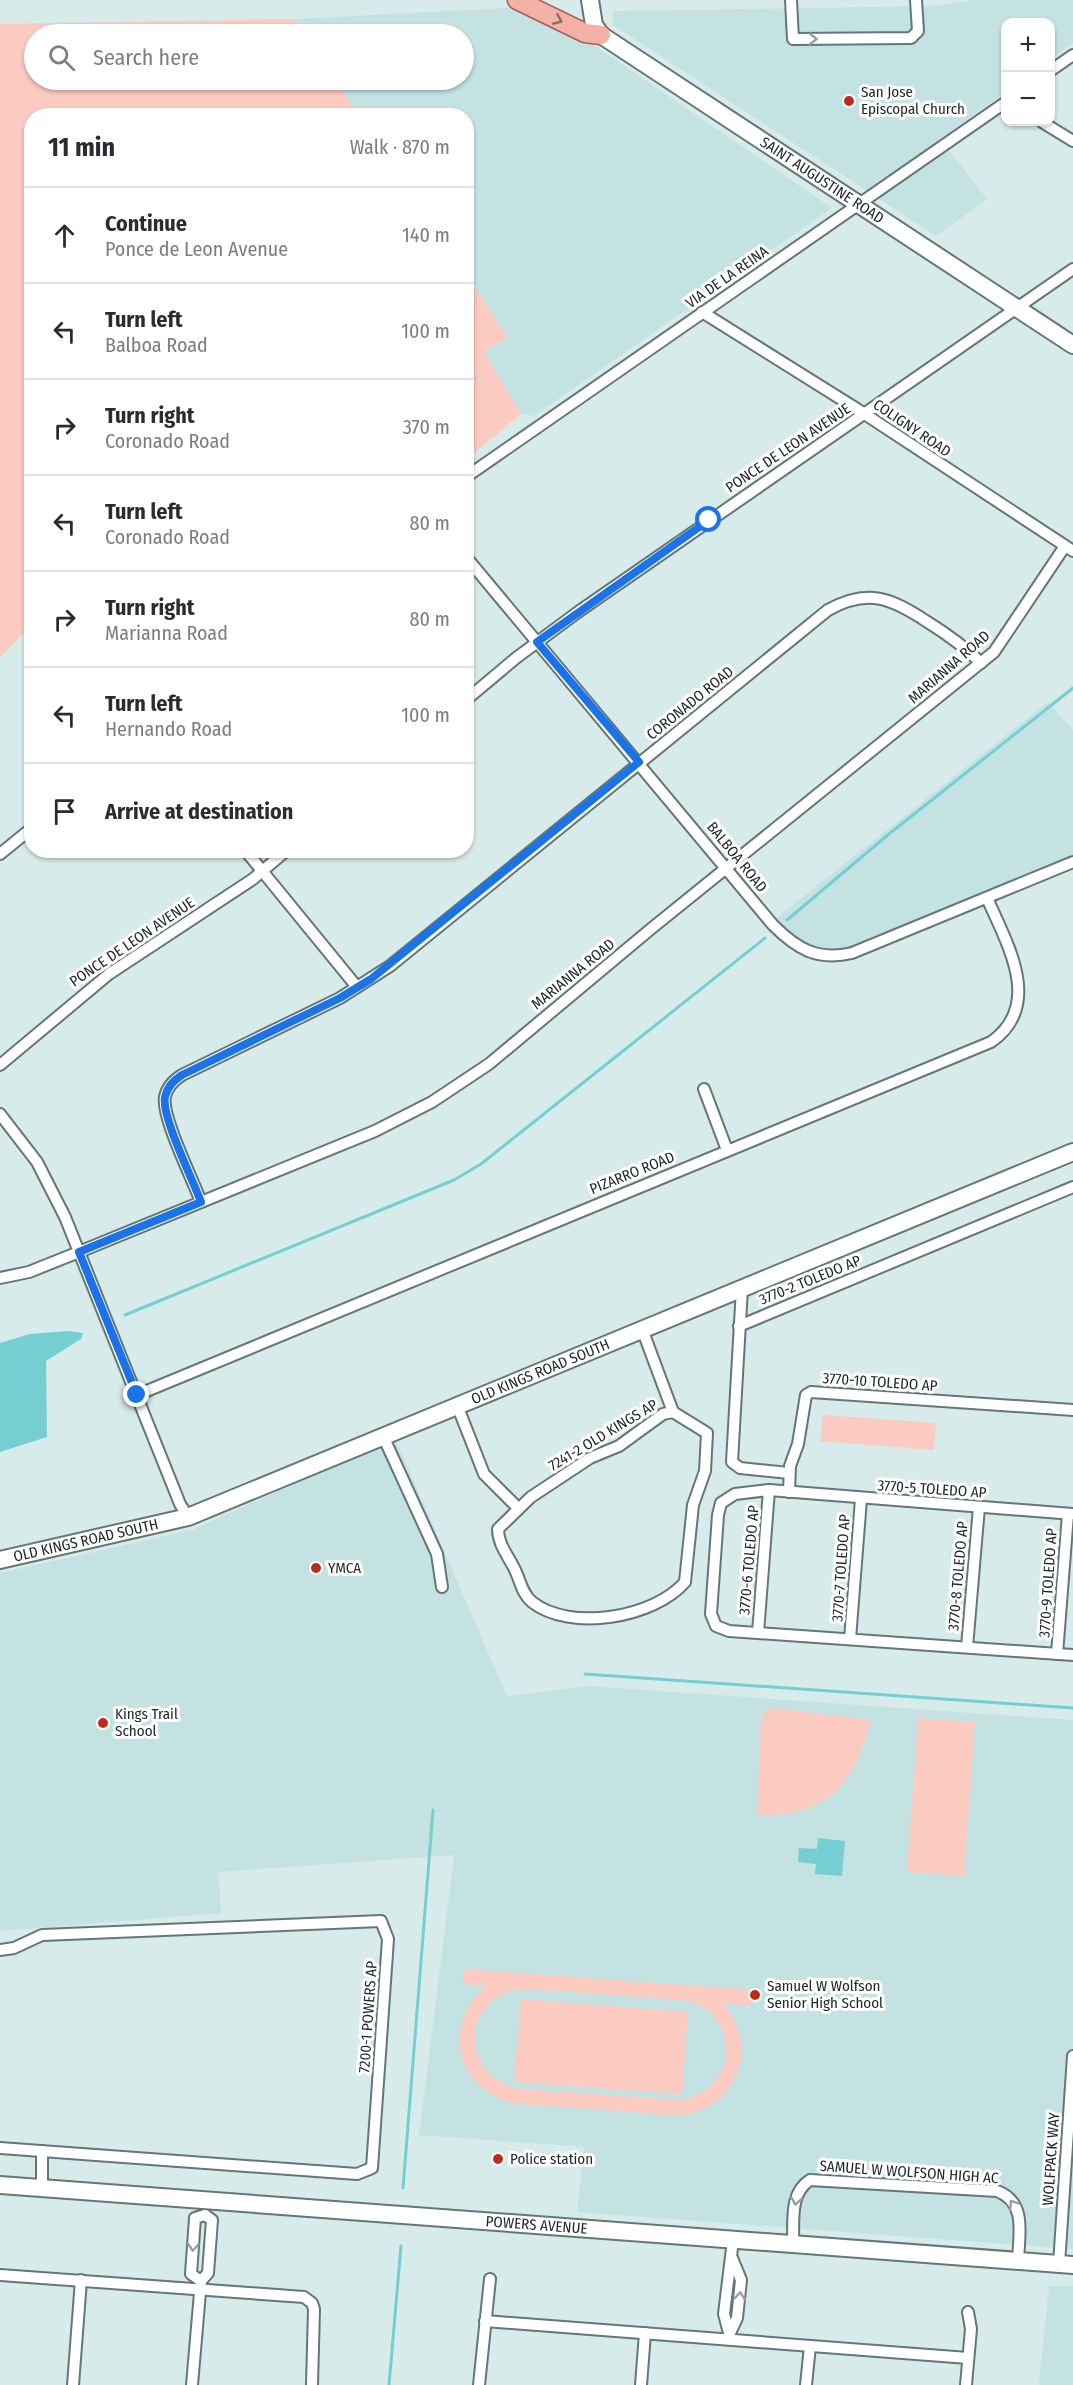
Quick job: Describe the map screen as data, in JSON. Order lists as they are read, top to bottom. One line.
{"streets":{"street":["SAINT AUGUSTINE ROAD","VIA DE LA REINA","COLIGNY ROAD","PONCE DE LEON AVENUE","MARIANNA ROAD","CORONADO ROAD","BALBOA ROAD","PIZARRO ROAD","3770-2 TOLEDO AP","OLD KINGS ROAD SOUTH","3770-10 TOLEDO AP","7241-2 OLD KINGS AP","3770-5 TOLEDO AP","3770-6 TOLEDO AP","3770-7 TOLEDO AP","3770-8 TOLEDO AP","3770-9 TOLEDO AP","7200-1 POWERS AP","WOLFPACK WAY","SAMUEL W WOLFSON HIGH AC","POWERS AVENUE"]},"crossings":[["SAINT AUGUSTINE ROAD","VIA DE LA REINA"],["SAINT AUGUSTINE ROAD","PONCE DE LEON AVENUE"],["VIA DE LA REINA","COLIGNY ROAD"],["COLIGNY ROAD","PONCE DE LEON AVENUE"],["COLIGNY ROAD","MARIANNA ROAD"],["PONCE DE LEON AVENUE","BALBOA ROAD"],["MARIANNA ROAD","CORONADO ROAD"],["MARIANNA ROAD","BALBOA ROAD"],["CORONADO ROAD","BALBOA ROAD"],["BALBOA ROAD","PIZARRO ROAD"],["3770-10 TOLEDO AP","3770-5 TOLEDO AP"],["3770-5 TOLEDO AP","3770-7 TOLEDO AP"],["3770-5 TOLEDO AP","3770-8 TOLEDO AP"],["3770-5 TOLEDO AP","3770-9 TOLEDO AP"],["WOLFPACK WAY","POWERS AVENUE"],["SAMUEL W WOLFSON HIGH AC","POWERS AVENUE"]],"places":["San Jose Episcopal Church","YMCA","Kings Trail School","Samuel W Wolfson Senior High School","Police station"],"page":{"map_buttons":["+","−"],"search":"Search here","heading":["11 min","Walk · 870 m"],"list":[["Continue","Ponce de Leon Avenue","140 m"],["Turn left","Balboa Road","100 m"],["Turn right","Coronado Road","370 m"],["Turn left","Coronado Road","80 m"],["Turn right","Marianna Road","80 m"],["Turn left","Hernando Road","100 m"],"Arrive at destination"]}}
